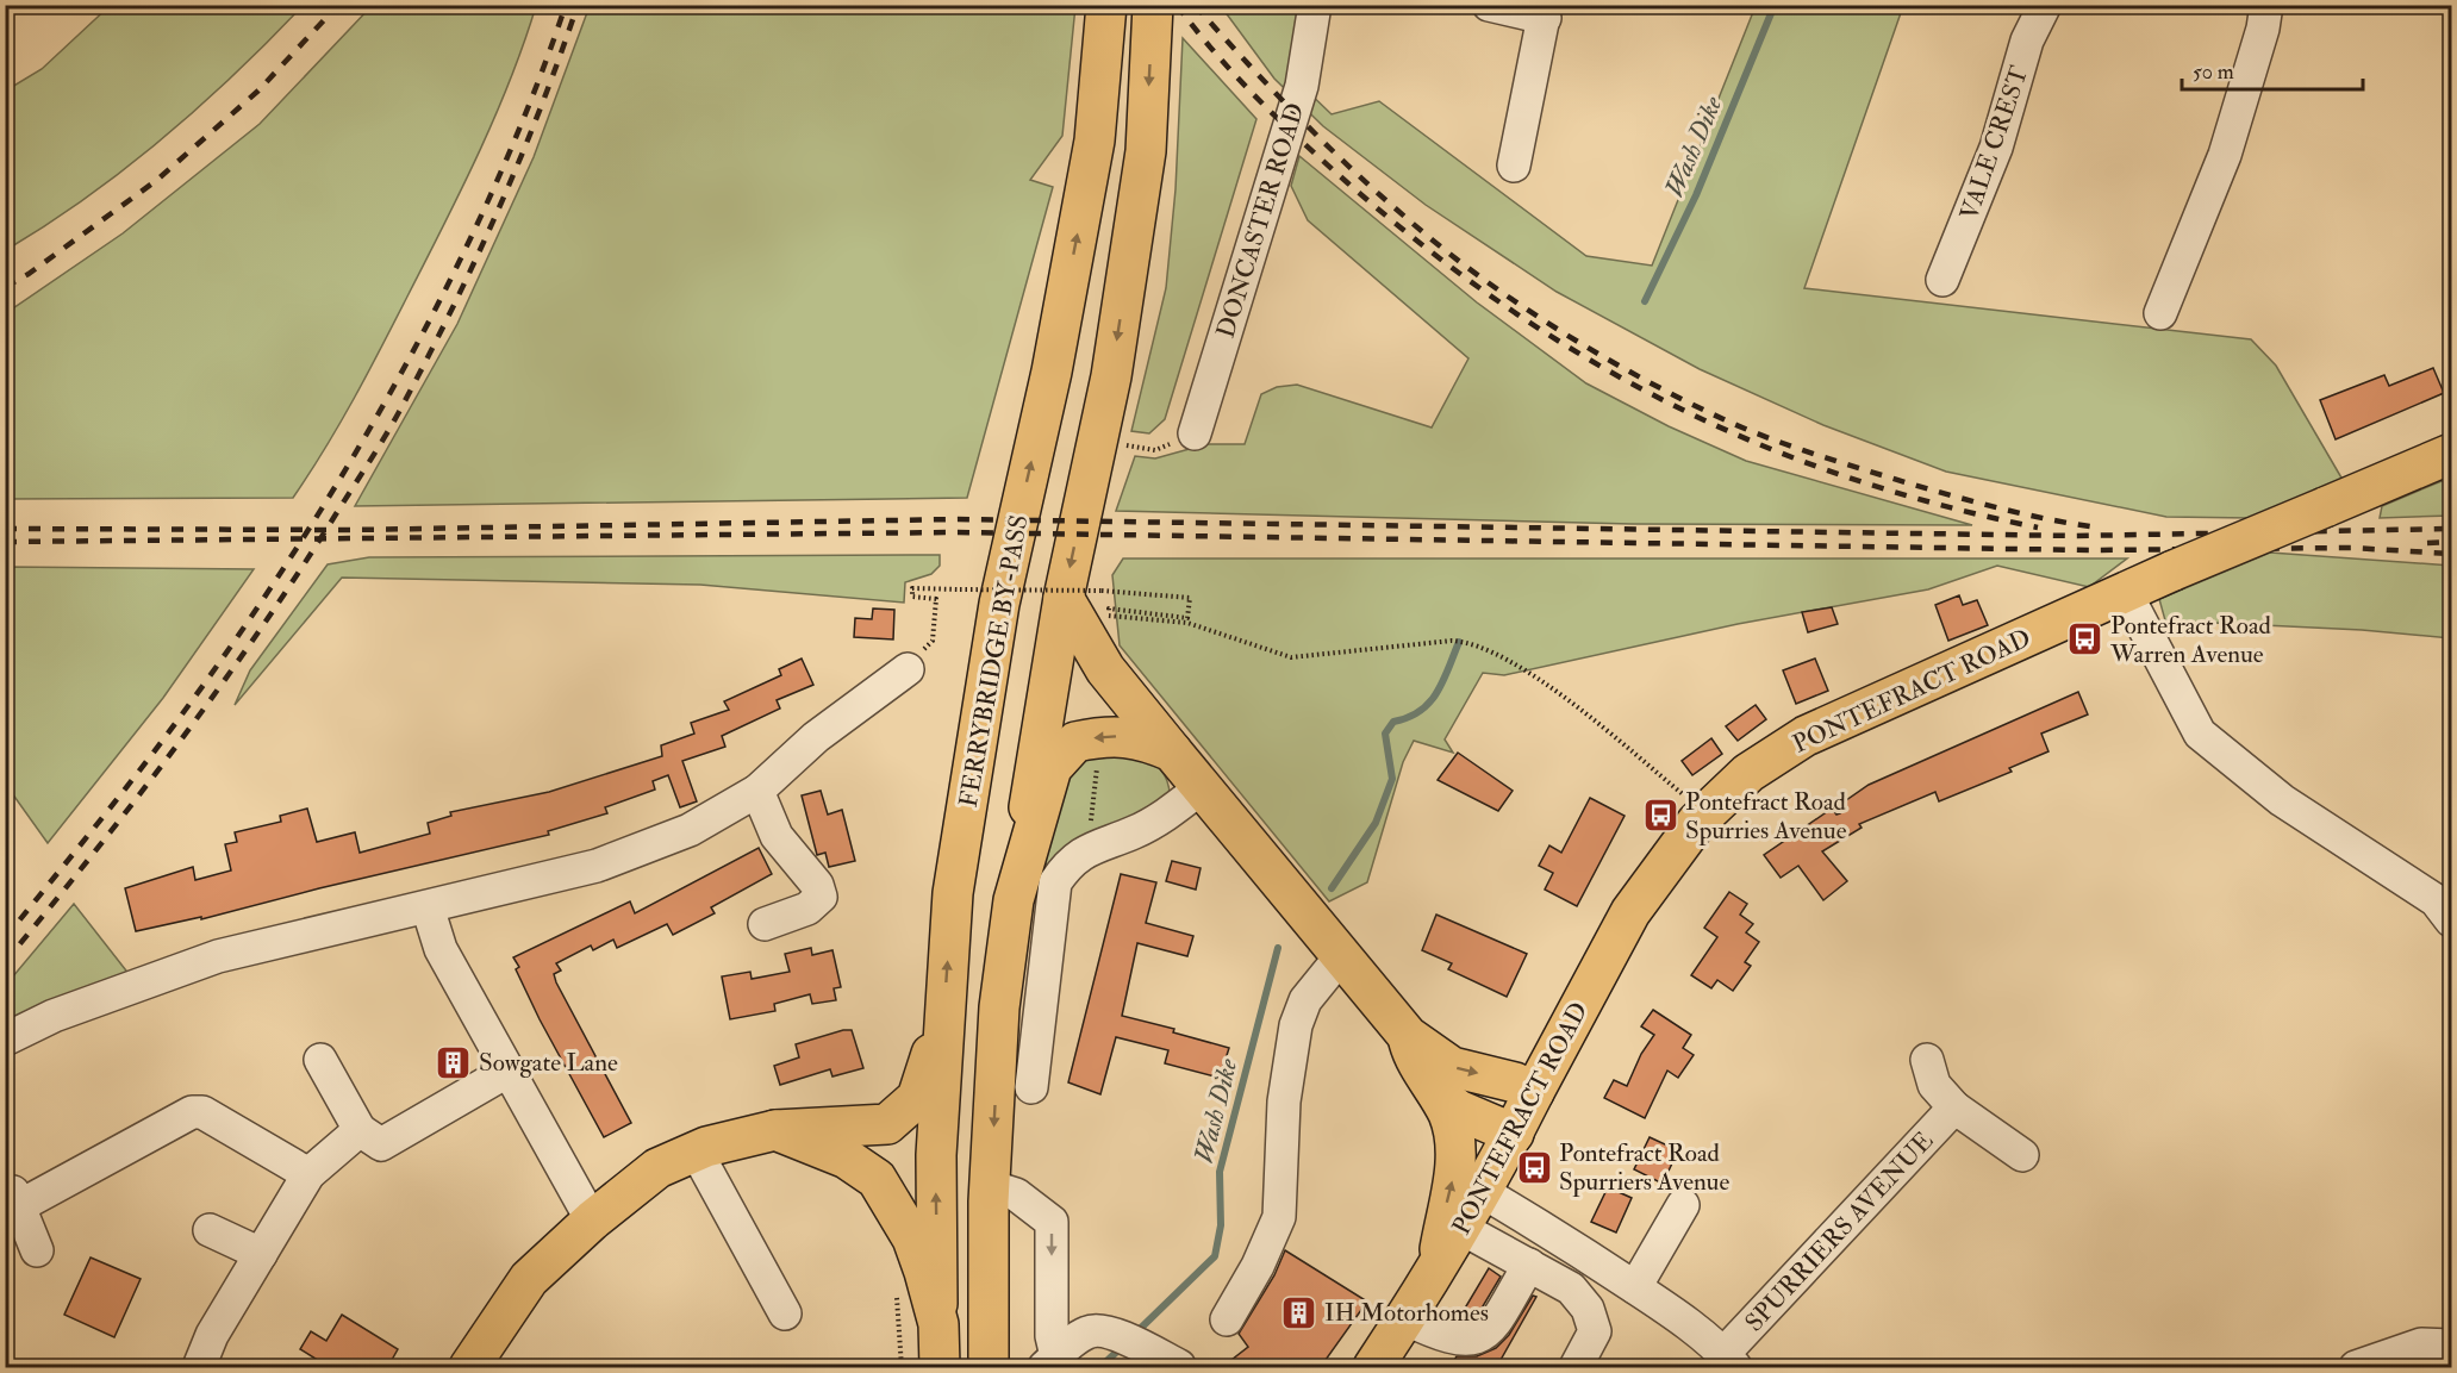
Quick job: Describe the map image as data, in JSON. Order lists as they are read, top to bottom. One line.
{"streets":{"main road":["FERRYBRIDGE BY-PASS","PONTEFRACT ROAD"],"street":["VALE CREST","DONCASTER ROAD","SPURRIERS AVENUE"]},"crossings":[["PONTEFRACT ROAD","SPURRIERS AVENUE"]],"water":["Wash Dike"],"places":{"bus stop":["Pontefract Road Warren Avenue","Pontefract Road Spurries Avenue","Pontefract Road Spurriers Avenue"],"building":["Sowgate Lane","IH Motorhomes"]},"scale_bar":"50 m"}
